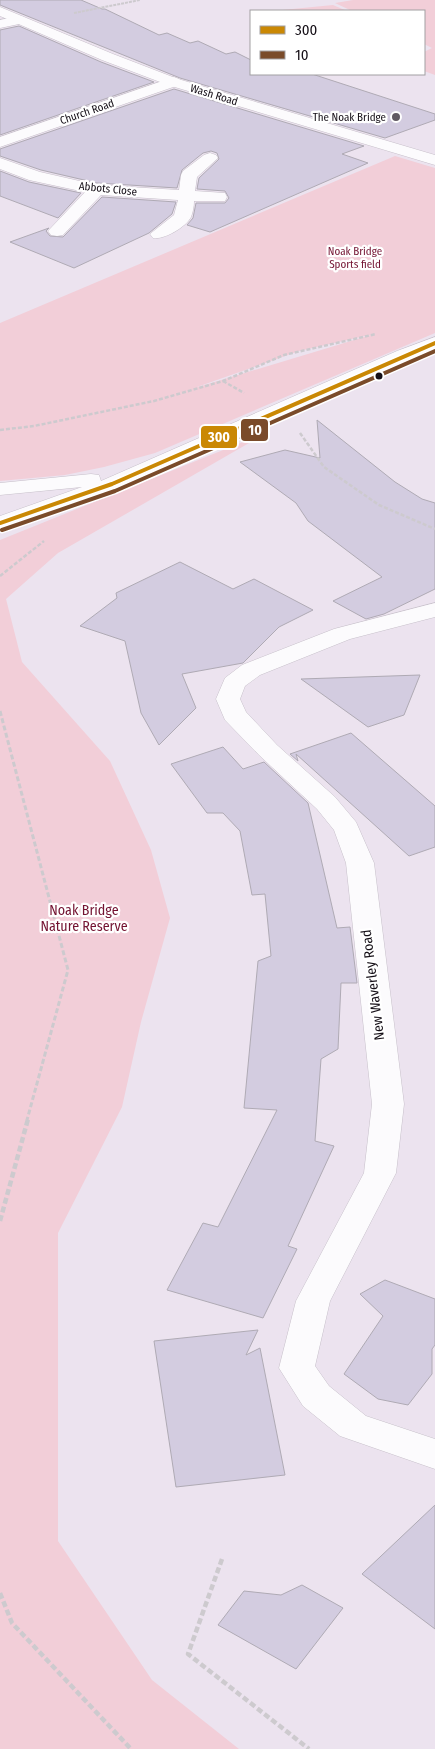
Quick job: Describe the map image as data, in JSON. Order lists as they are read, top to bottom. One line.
{"streets":{"street":["Wash Road","Church Road","Abbots Close","New Waverley Road"]},"crossings":[["Wash Road","Church Road"]],"parks":["Noak Bridge Sports field","Noak Bridge Nature Reserve"],"places":["The Noak Bridge"],"lines":["transit line 300","transit line 10"],"legend":["300","10"]}
